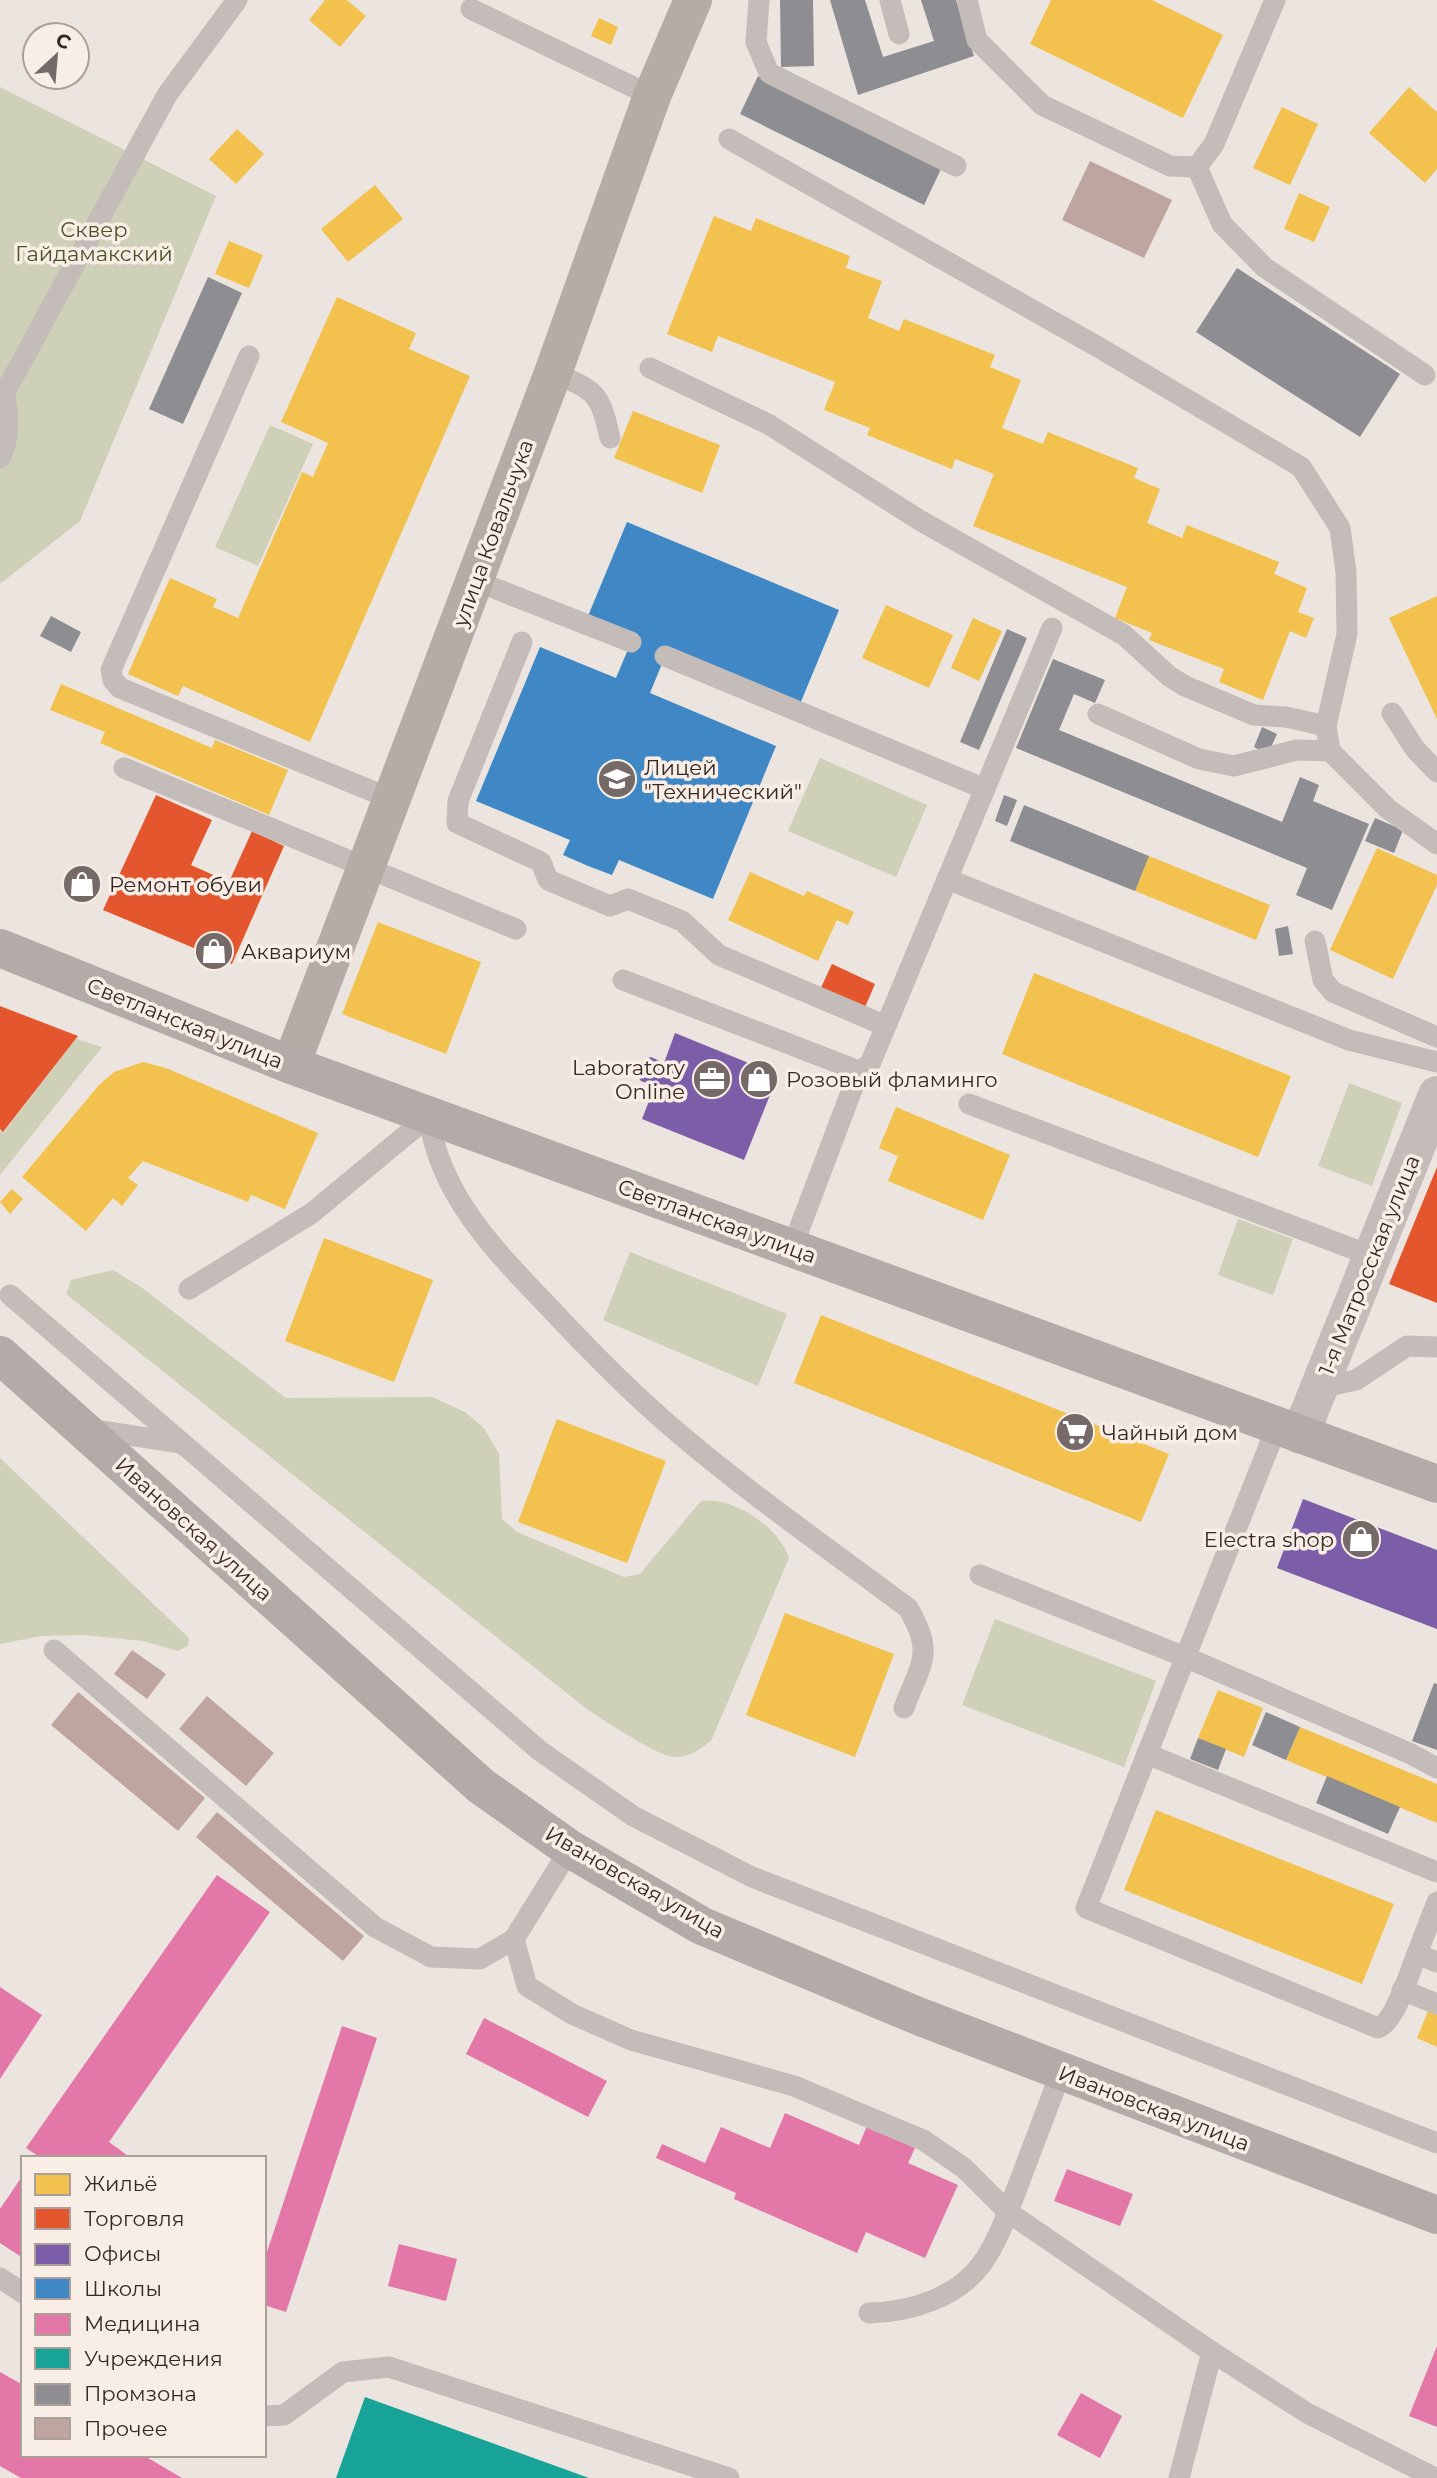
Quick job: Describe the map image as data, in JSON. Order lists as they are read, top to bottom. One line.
{"streets":{"main road":["улица Ковальчука","Светланская улица","Ивановская улица"],"street":["1-я Матросская улица"]},"crossings":[["улица Ковальчука","Светланская улица"],["Светланская улица","1-я Матросская улица"]],"parks":["Сквер Гайдамакский"],"places":{"school or university":["Лицей \"Технический\""],"shop":["Ремонт обуви","Аквариум","Розовый фламинго","Electra shop"],"office":["Laboratory Online"],"supermarket":["Чайный дом"]},"legend":["Жильё","Торговля","Офисы","Школы","Медицина","Учреждения","Промзона","Прочее"],"north":"top right"}
